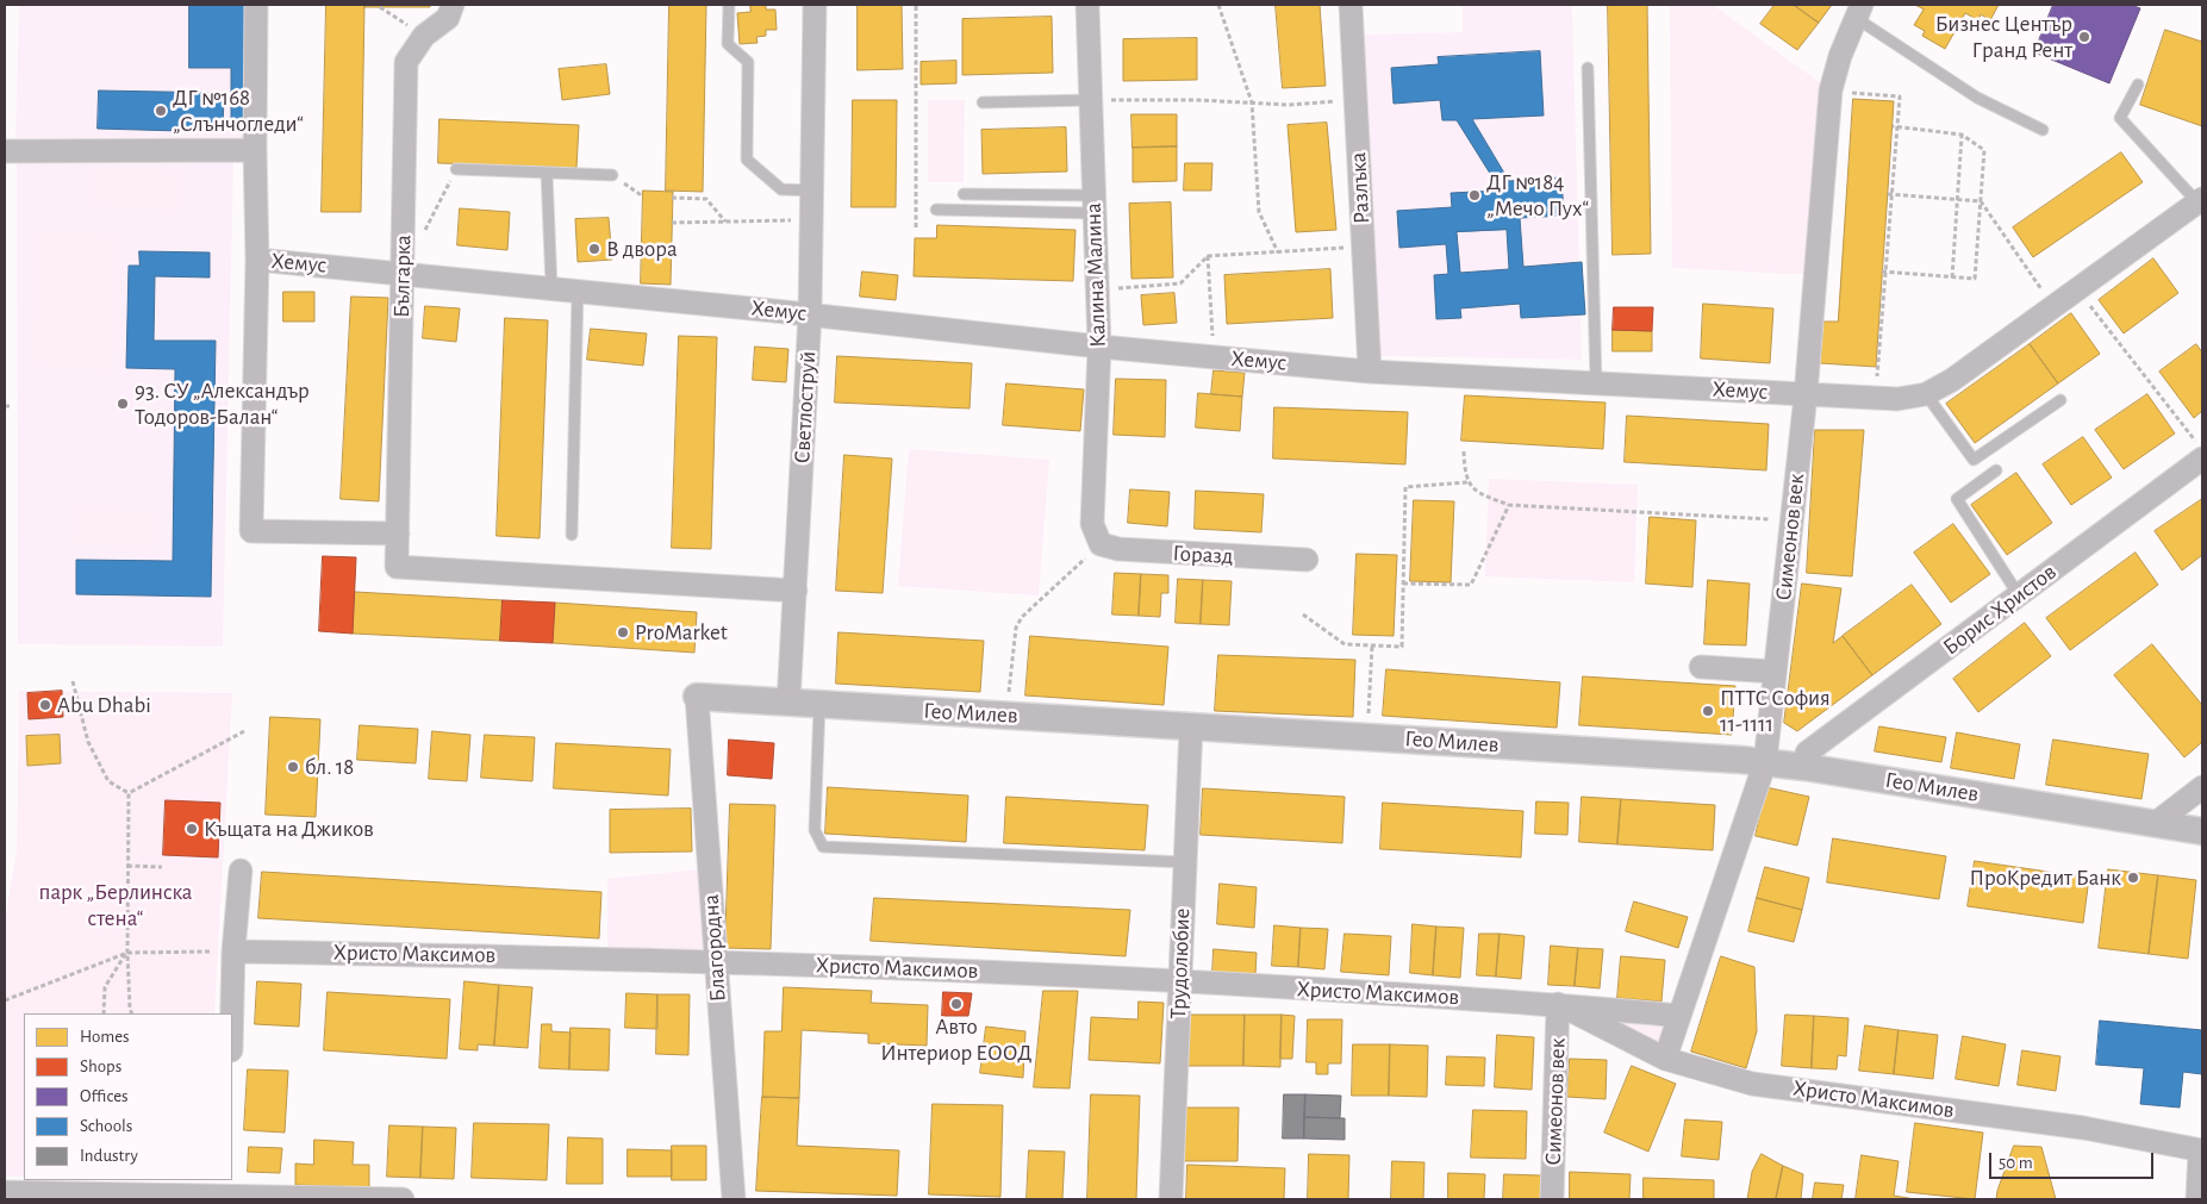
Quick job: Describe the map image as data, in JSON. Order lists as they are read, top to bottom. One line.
{"streets":{"street":["Разлъка","Хемус","Калина Малина","Българка","Светлоструй","Симеонов век","Горазд","Борис Христов","Гео Милев","Благородна","Христо Максимов","Трудолюбие"]},"crossings":[["Разлъка","Хемус"],["Хемус","Калина Малина"],["Хемус","Българка"],["Хемус","Светлоструй"],["Хемус","Симеонов век"],["Калина Малина","Горазд"],["Българка","Светлоструй"],["Светлоструй","Гео Милев"],["Симеонов век","Гео Милев"],["Симеонов век","Христо Максимов"],["Борис Христов","Гео Милев"],["Гео Милев","Благородна"],["Гео Милев","Трудолюбие"],["Благородна","Христо Максимов"],["Христо Максимов","Трудолюбие"]],"parks":["парк „Берлинска стена“"],"places":["Бизнес Център Гранд Рент","ДГ №168 „Слънчогледи“","ДГ №184 „Мечо Пух“","В двора","93. СУ „Александър Тодоров-Балан“","ProMarket","Abu Dhabi","ПТТС София 11-1111","бл. 18","Къщата на Джиков","ПроКредит Банк","Авто Интериор ЕООД"],"legend":["Homes","Shops","Offices","Schools","Industry"],"scale_bar":"50 m"}
